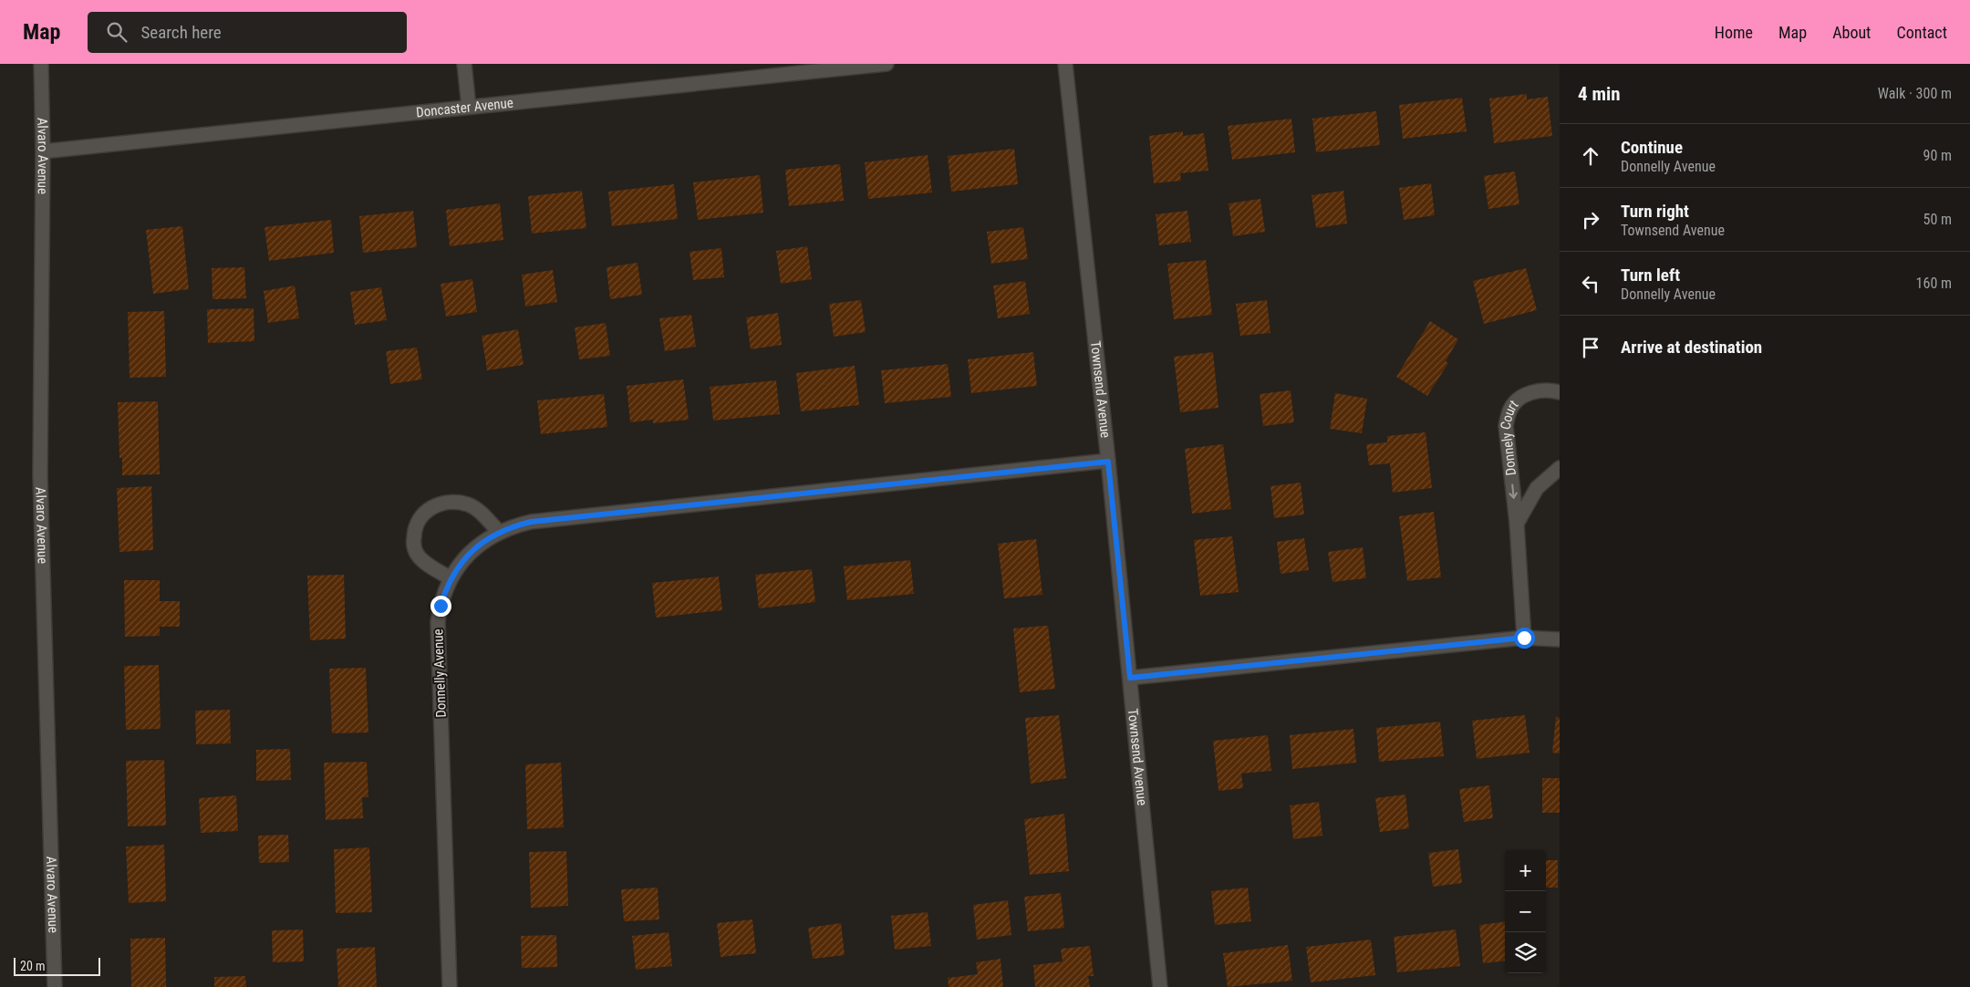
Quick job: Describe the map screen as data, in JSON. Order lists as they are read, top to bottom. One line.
{"streets":{"street":["Doncaster Avenue","Alvaro Avenue","Townsend Avenue","Donnely Court","Donnelly Avenue"]},"crossings":[["Doncaster Avenue","Alvaro Avenue"],["Townsend Avenue","Donnelly Avenue"]],"one_way":["Donnely Court"],"scale_bar":"20 m","page":{"header":"Map","search":"Search here","nav":["Home","Map","About","Contact"],"heading":["4 min","Walk · 300 m"],"list":[["Continue","Donnelly Avenue","90 m"],["Turn right","Townsend Avenue","50 m"],["Turn left","Donnelly Avenue","160 m"],"Arrive at destination"],"map_buttons":["+","−"],"scale":"20 m"}}
